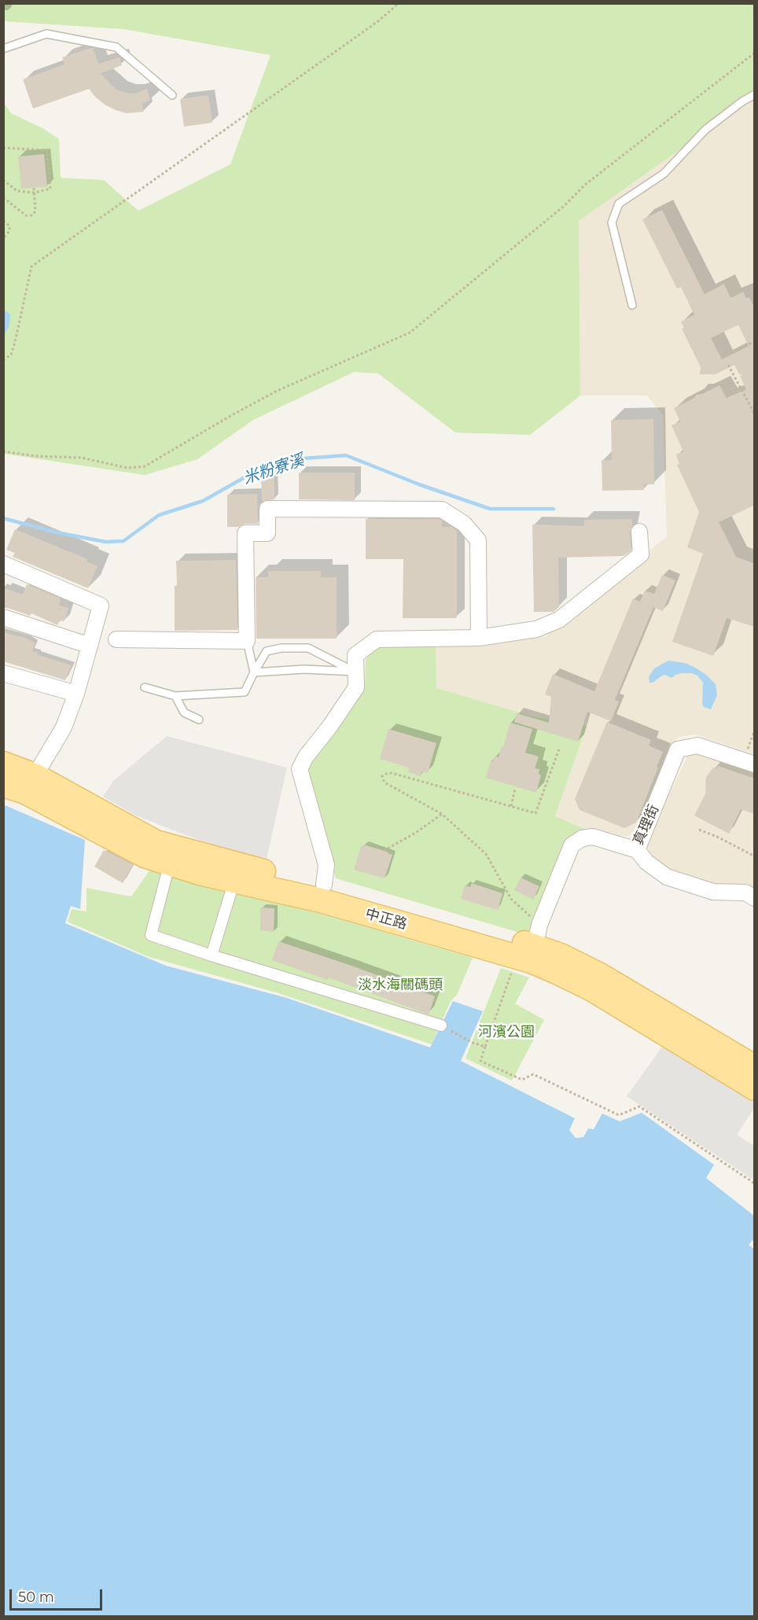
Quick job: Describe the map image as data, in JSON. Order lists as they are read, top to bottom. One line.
{"streets":{"main road":["中正路"],"street":["真理街"]},"crossings":[["真理街","中正路"]],"water":["米粉寮溪"],"parks":["淡水海關碼頭","河濱公園"],"scale_bar":"50 m"}
